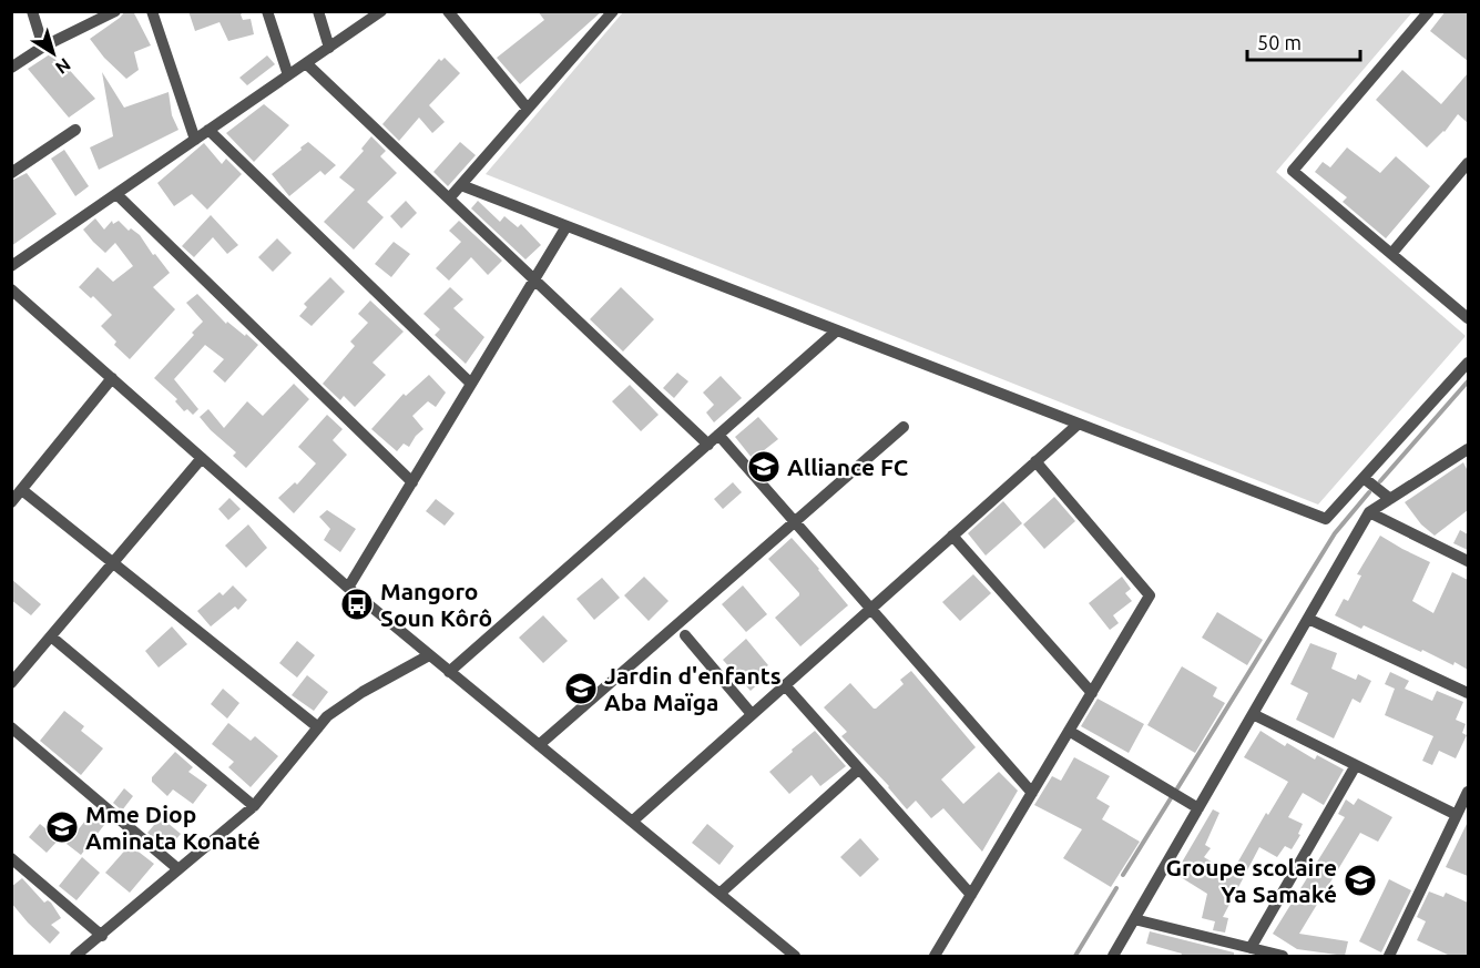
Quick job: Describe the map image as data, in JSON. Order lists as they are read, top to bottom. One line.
{"places":{"school or university":["Alliance FC","Jardin d'enfants Aba Maïga","Mme Diop Aminata Konaté","Groupe scolaire Ya Samaké"],"bus stop":["Mangoro Soun Kôrô"]},"scale_bar":"50 m","north":"bottom right"}
